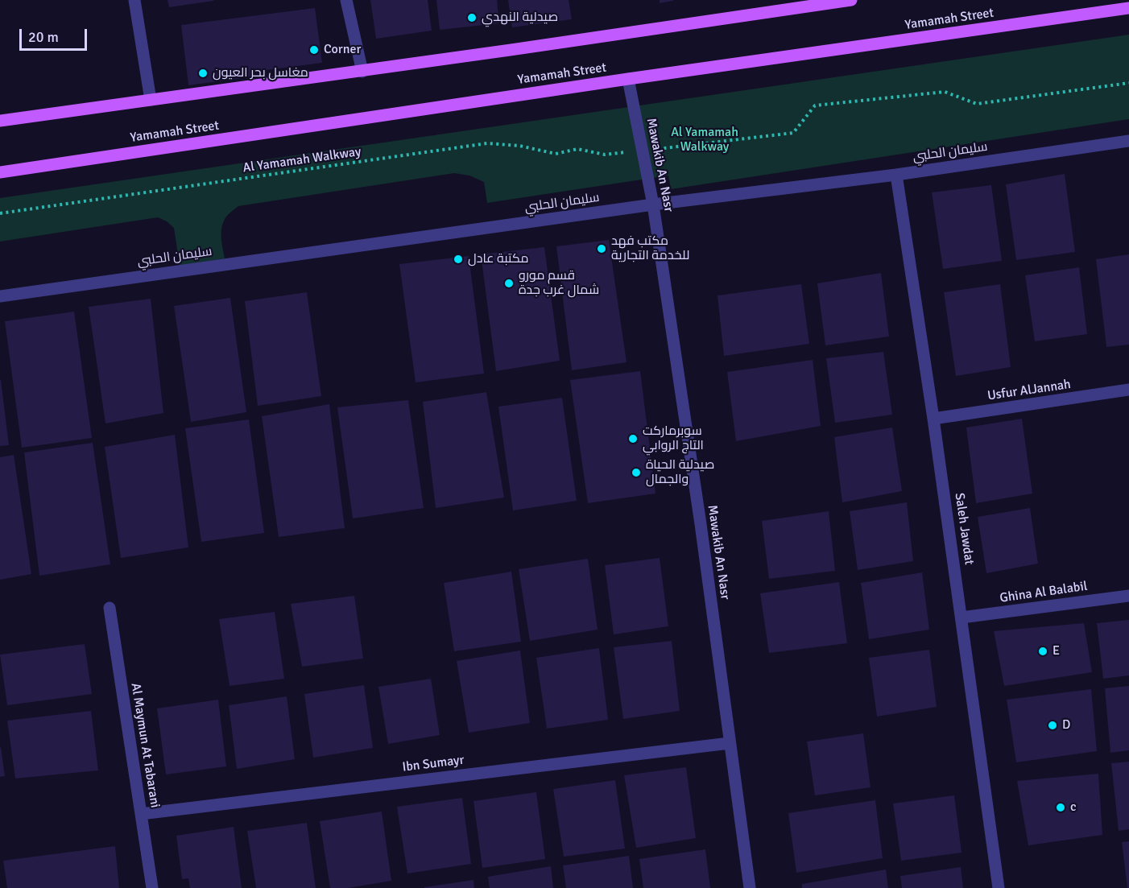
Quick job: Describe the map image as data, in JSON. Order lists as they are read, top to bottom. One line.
{"streets":{"main road":["Yamamah Street"],"street":["سليمان الحلبي","Mawakib An Nasr","Usfur AlJannah","Saleh Jawdat","Ghina Al Balabil","Al Maymun At Tabarani","Ibn Sumayr"],"path":["Al Yamamah Walkway"]},"crossings":[["Yamamah Street","Mawakib An Nasr"],["سليمان الحلبي","Mawakib An Nasr"],["سليمان الحلبي","Saleh Jawdat"],["Mawakib An Nasr","Ibn Sumayr"],["Usfur AlJannah","Saleh Jawdat"],["Saleh Jawdat","Ghina Al Balabil"],["Al Maymun At Tabarani","Ibn Sumayr"]],"parks":["Al Yamamah Walkway"],"places":["صيدلية النهدي","Corner","مغاسل بحر العيون","مكتب فهد للخدمة التجارية","مكتبة عادل","قسم مورو شمال غرب جدة","سوبرماركت التاج الروابي","صيدلية الحياة والجمال","E","D","c"],"scale_bar":"20 m"}
